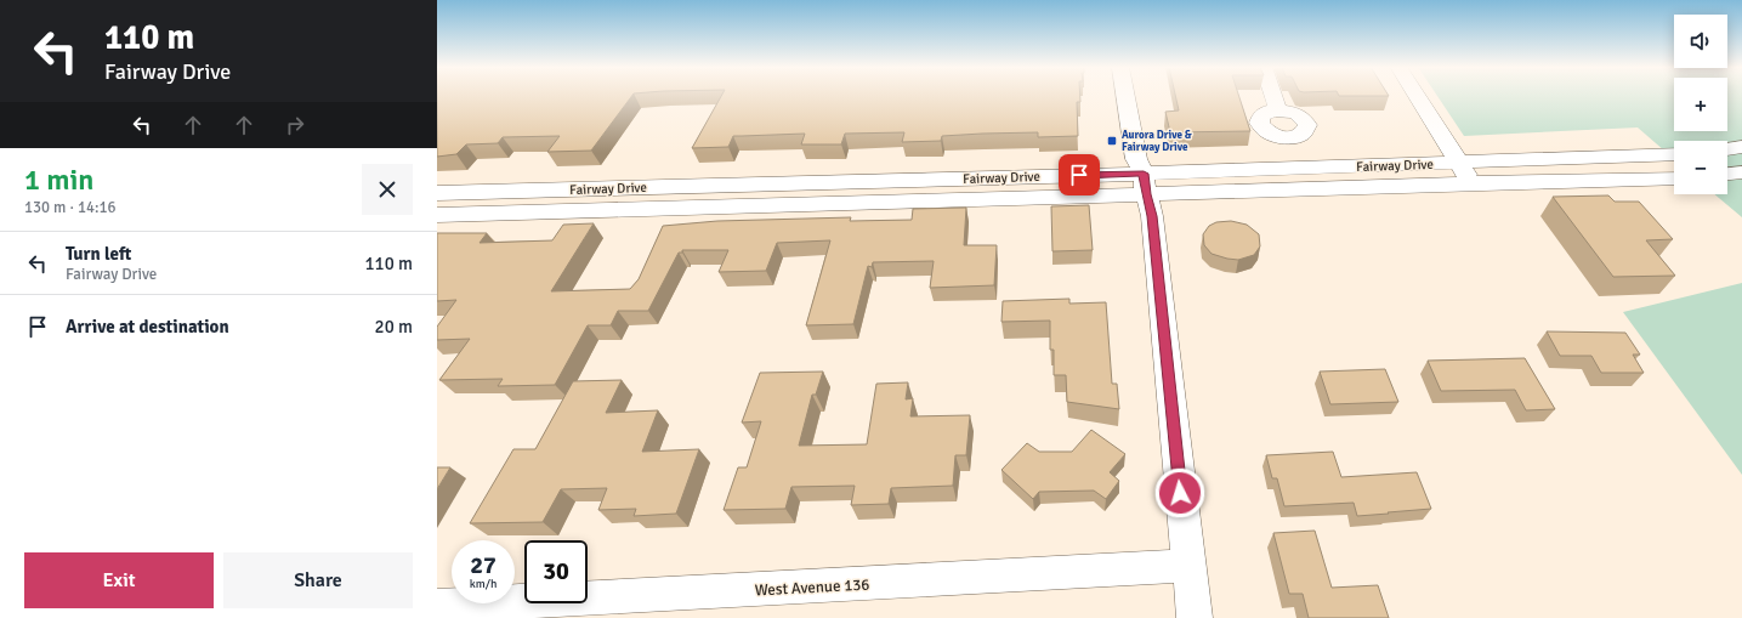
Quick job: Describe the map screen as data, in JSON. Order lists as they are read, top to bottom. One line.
{"streets":{"street":["Fairway Drive","West Avenue 136"]},"places":{"transit":["Aurora Drive & Fairway Drive"]},"page":{"turn":["110 m","Fairway Drive"],"map_buttons":["+","−"],"heading":["1 min","130 m · 14:16"],"list":[{"name":"Turn left","note":"Fairway Drive","value":"110 m"},{"name":"Arrive at destination","value":"20 m"}],"speed":"27 km/h","limit":"30","buttons":["Exit","Share"]}}
